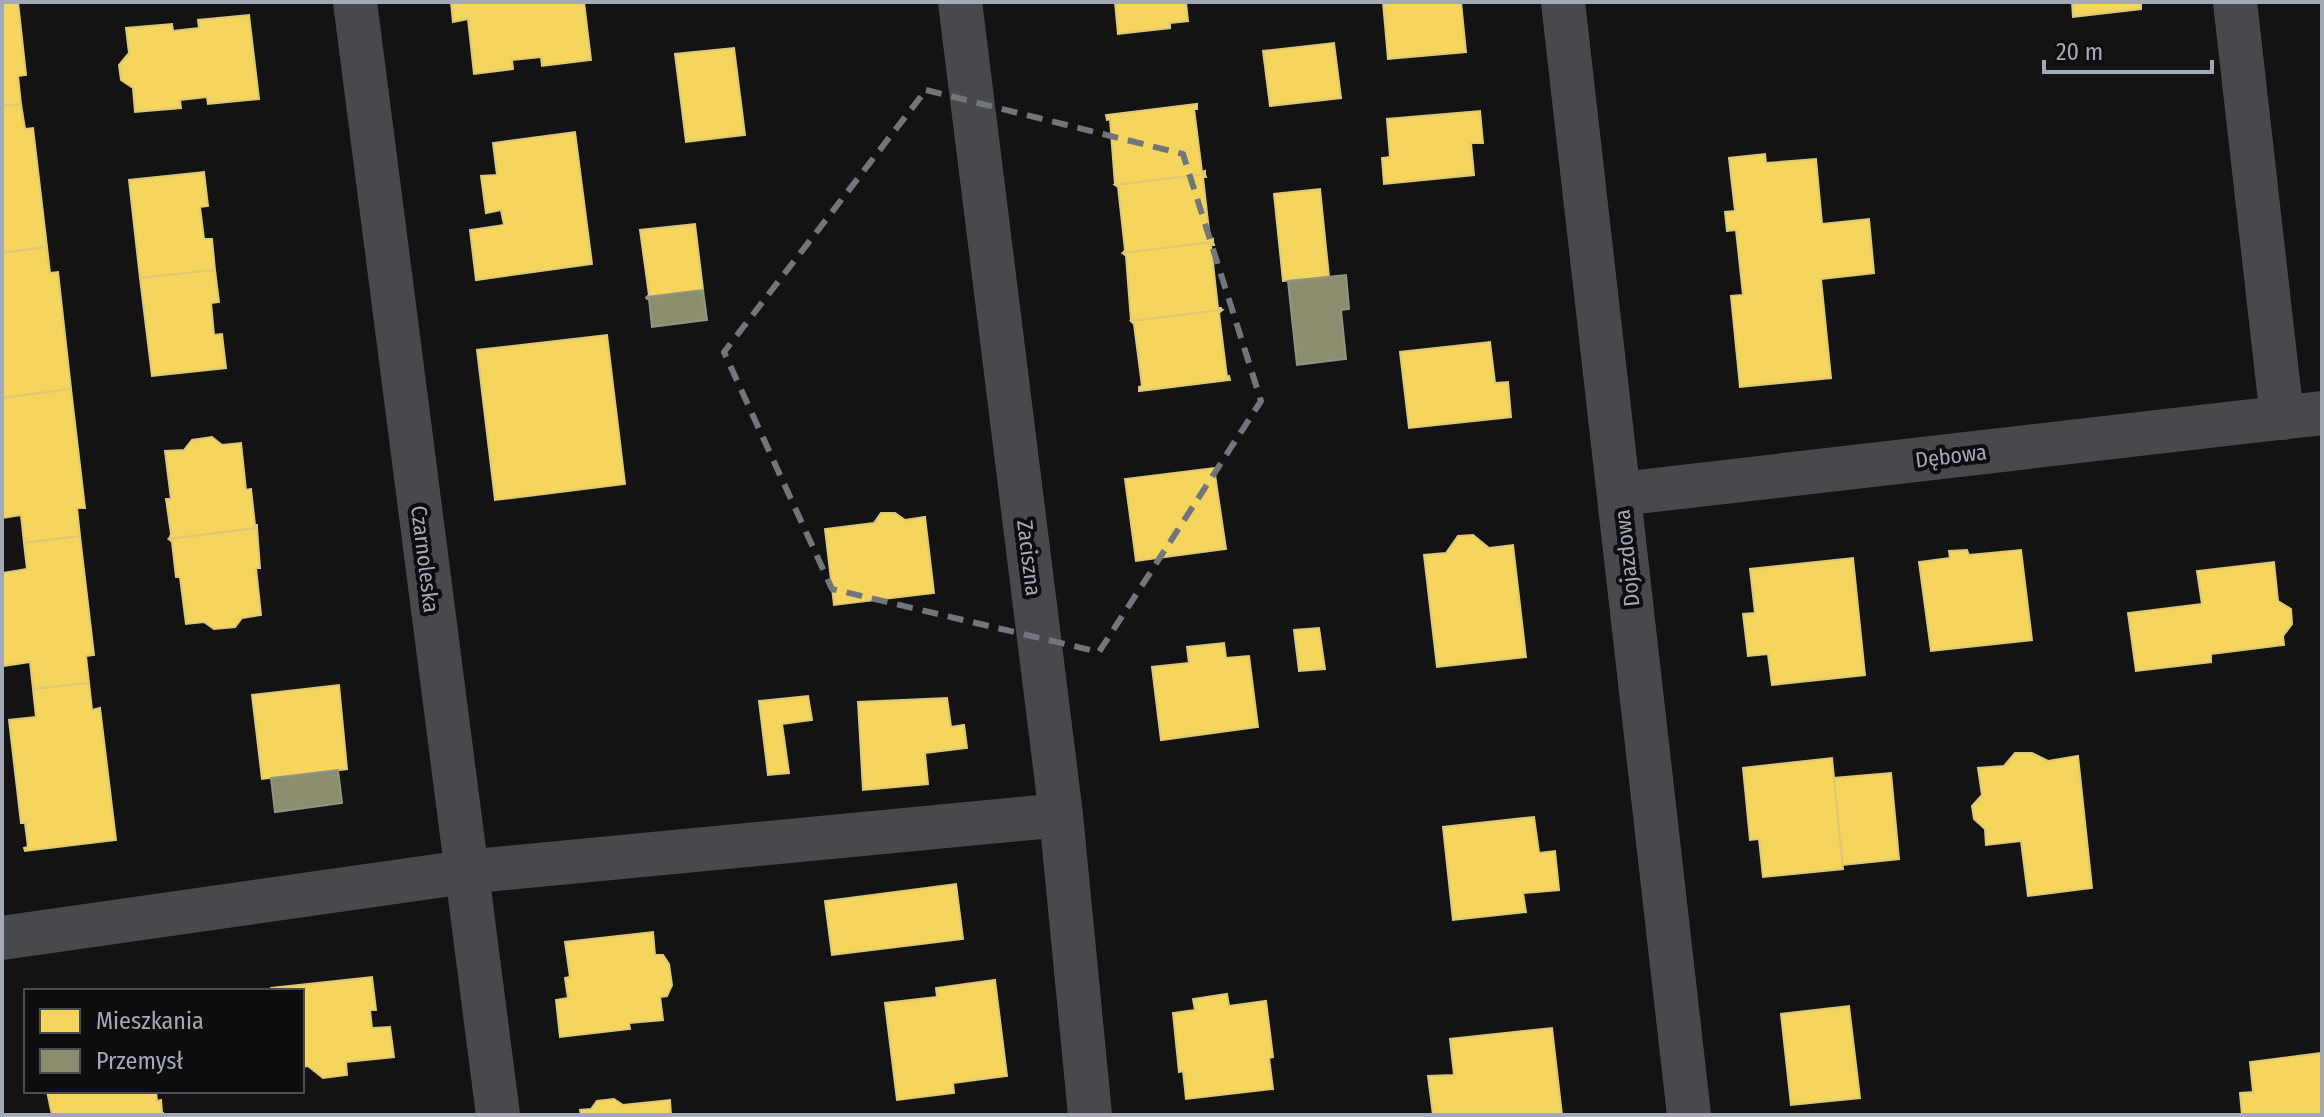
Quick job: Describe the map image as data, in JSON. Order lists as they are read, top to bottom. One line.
{"streets":{"street":["Dębowa","Zaciszna","Dojazdowa","Czarnoleska"]},"crossings":[["Dębowa","Dojazdowa"]],"legend":["Mieszkania","Przemysł"],"scale_bar":"20 m"}
